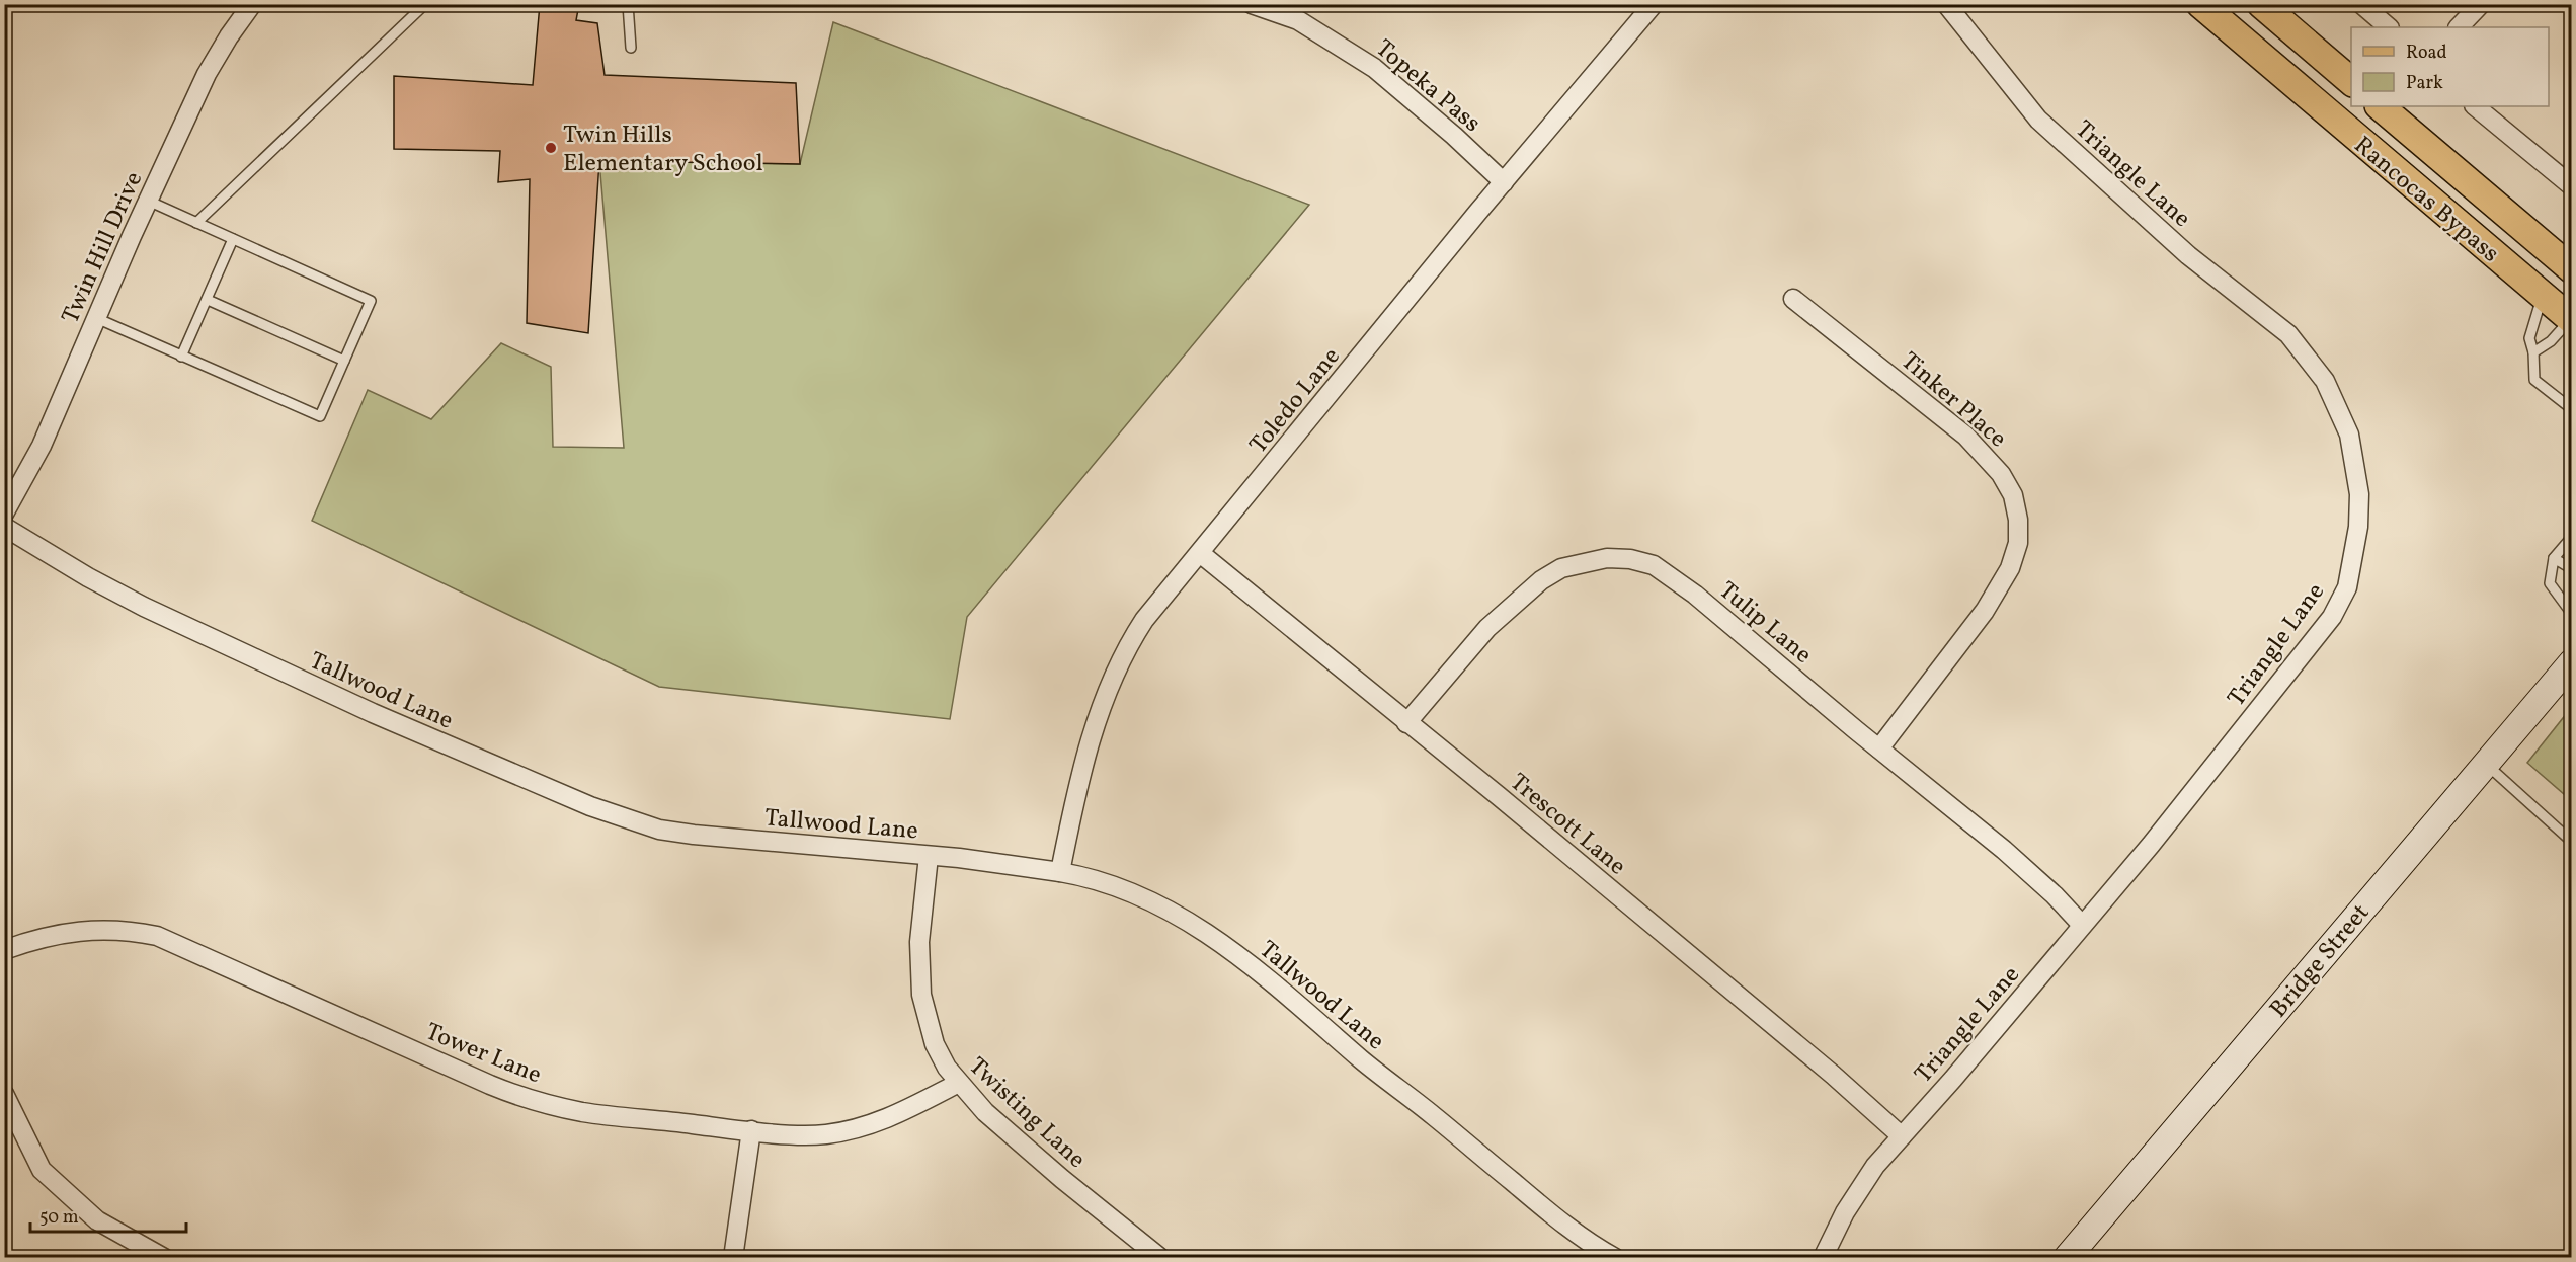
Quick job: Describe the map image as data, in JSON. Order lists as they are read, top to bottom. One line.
{"streets":{"main road":["Rancocas Bypass","Bridge Street"],"street":["Topeka Pass","Triangle Lane","Twin Hill Drive","Tinker Place","Toledo Lane","Tulip Lane","Tallwood Lane","Trescott Lane","Tower Lane","Twisting Lane"]},"crossings":[["Topeka Pass","Toledo Lane"],["Triangle Lane","Tulip Lane"],["Triangle Lane","Trescott Lane"],["Tinker Place","Tulip Lane"],["Toledo Lane","Tallwood Lane"],["Toledo Lane","Trescott Lane"],["Tulip Lane","Trescott Lane"],["Tallwood Lane","Twisting Lane"],["Tower Lane","Twisting Lane"]],"places":["Twin Hills Elementary School"],"legend":["Road","Park"],"scale_bar":"50 m"}
